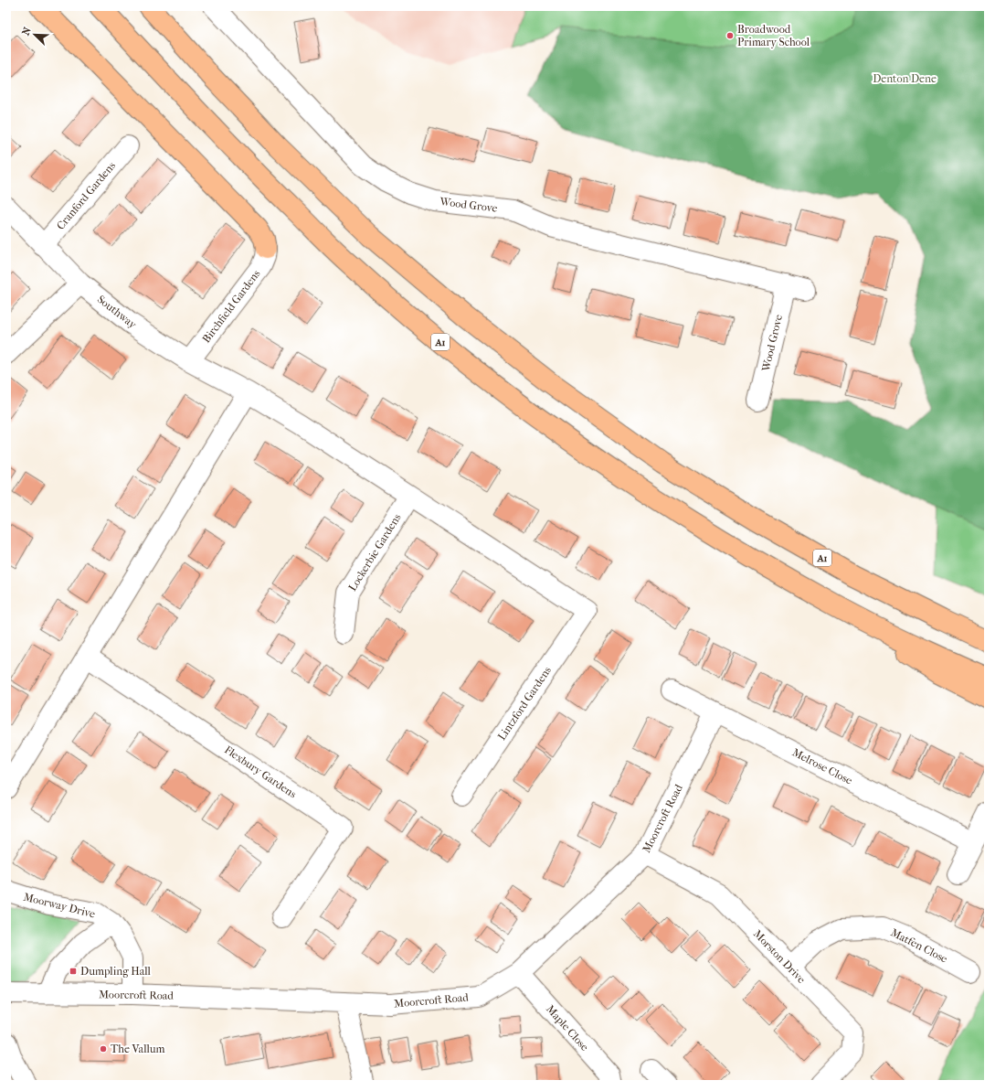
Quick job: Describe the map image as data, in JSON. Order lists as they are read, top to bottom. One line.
{"streets":{"highway":["A1"],"street":["Cranford Gardens","Wood Grove","Birchfield Gardens","Southway","Lockerbie Gardens","Lintzford Gardens","Melrose Close","Flexbury Gardens","Moorcroft Road","Moorway Drive","Matfen Close","Morston Drive","Maple Close"]},"crossings":[["Cranford Gardens","Southway"],["Birchfield Gardens","Southway"],["Southway","Lockerbie Gardens"],["Southway","Lintzford Gardens"],["Melrose Close","Moorcroft Road"],["Moorcroft Road","Morston Drive"],["Moorcroft Road","Maple Close"],["Matfen Close","Morston Drive"]],"parks":["Denton Dene"],"places":{"other":["Broadwood Primary School","The Vallum"],"transit":["Dumpling Hall"]},"north":"top left"}
